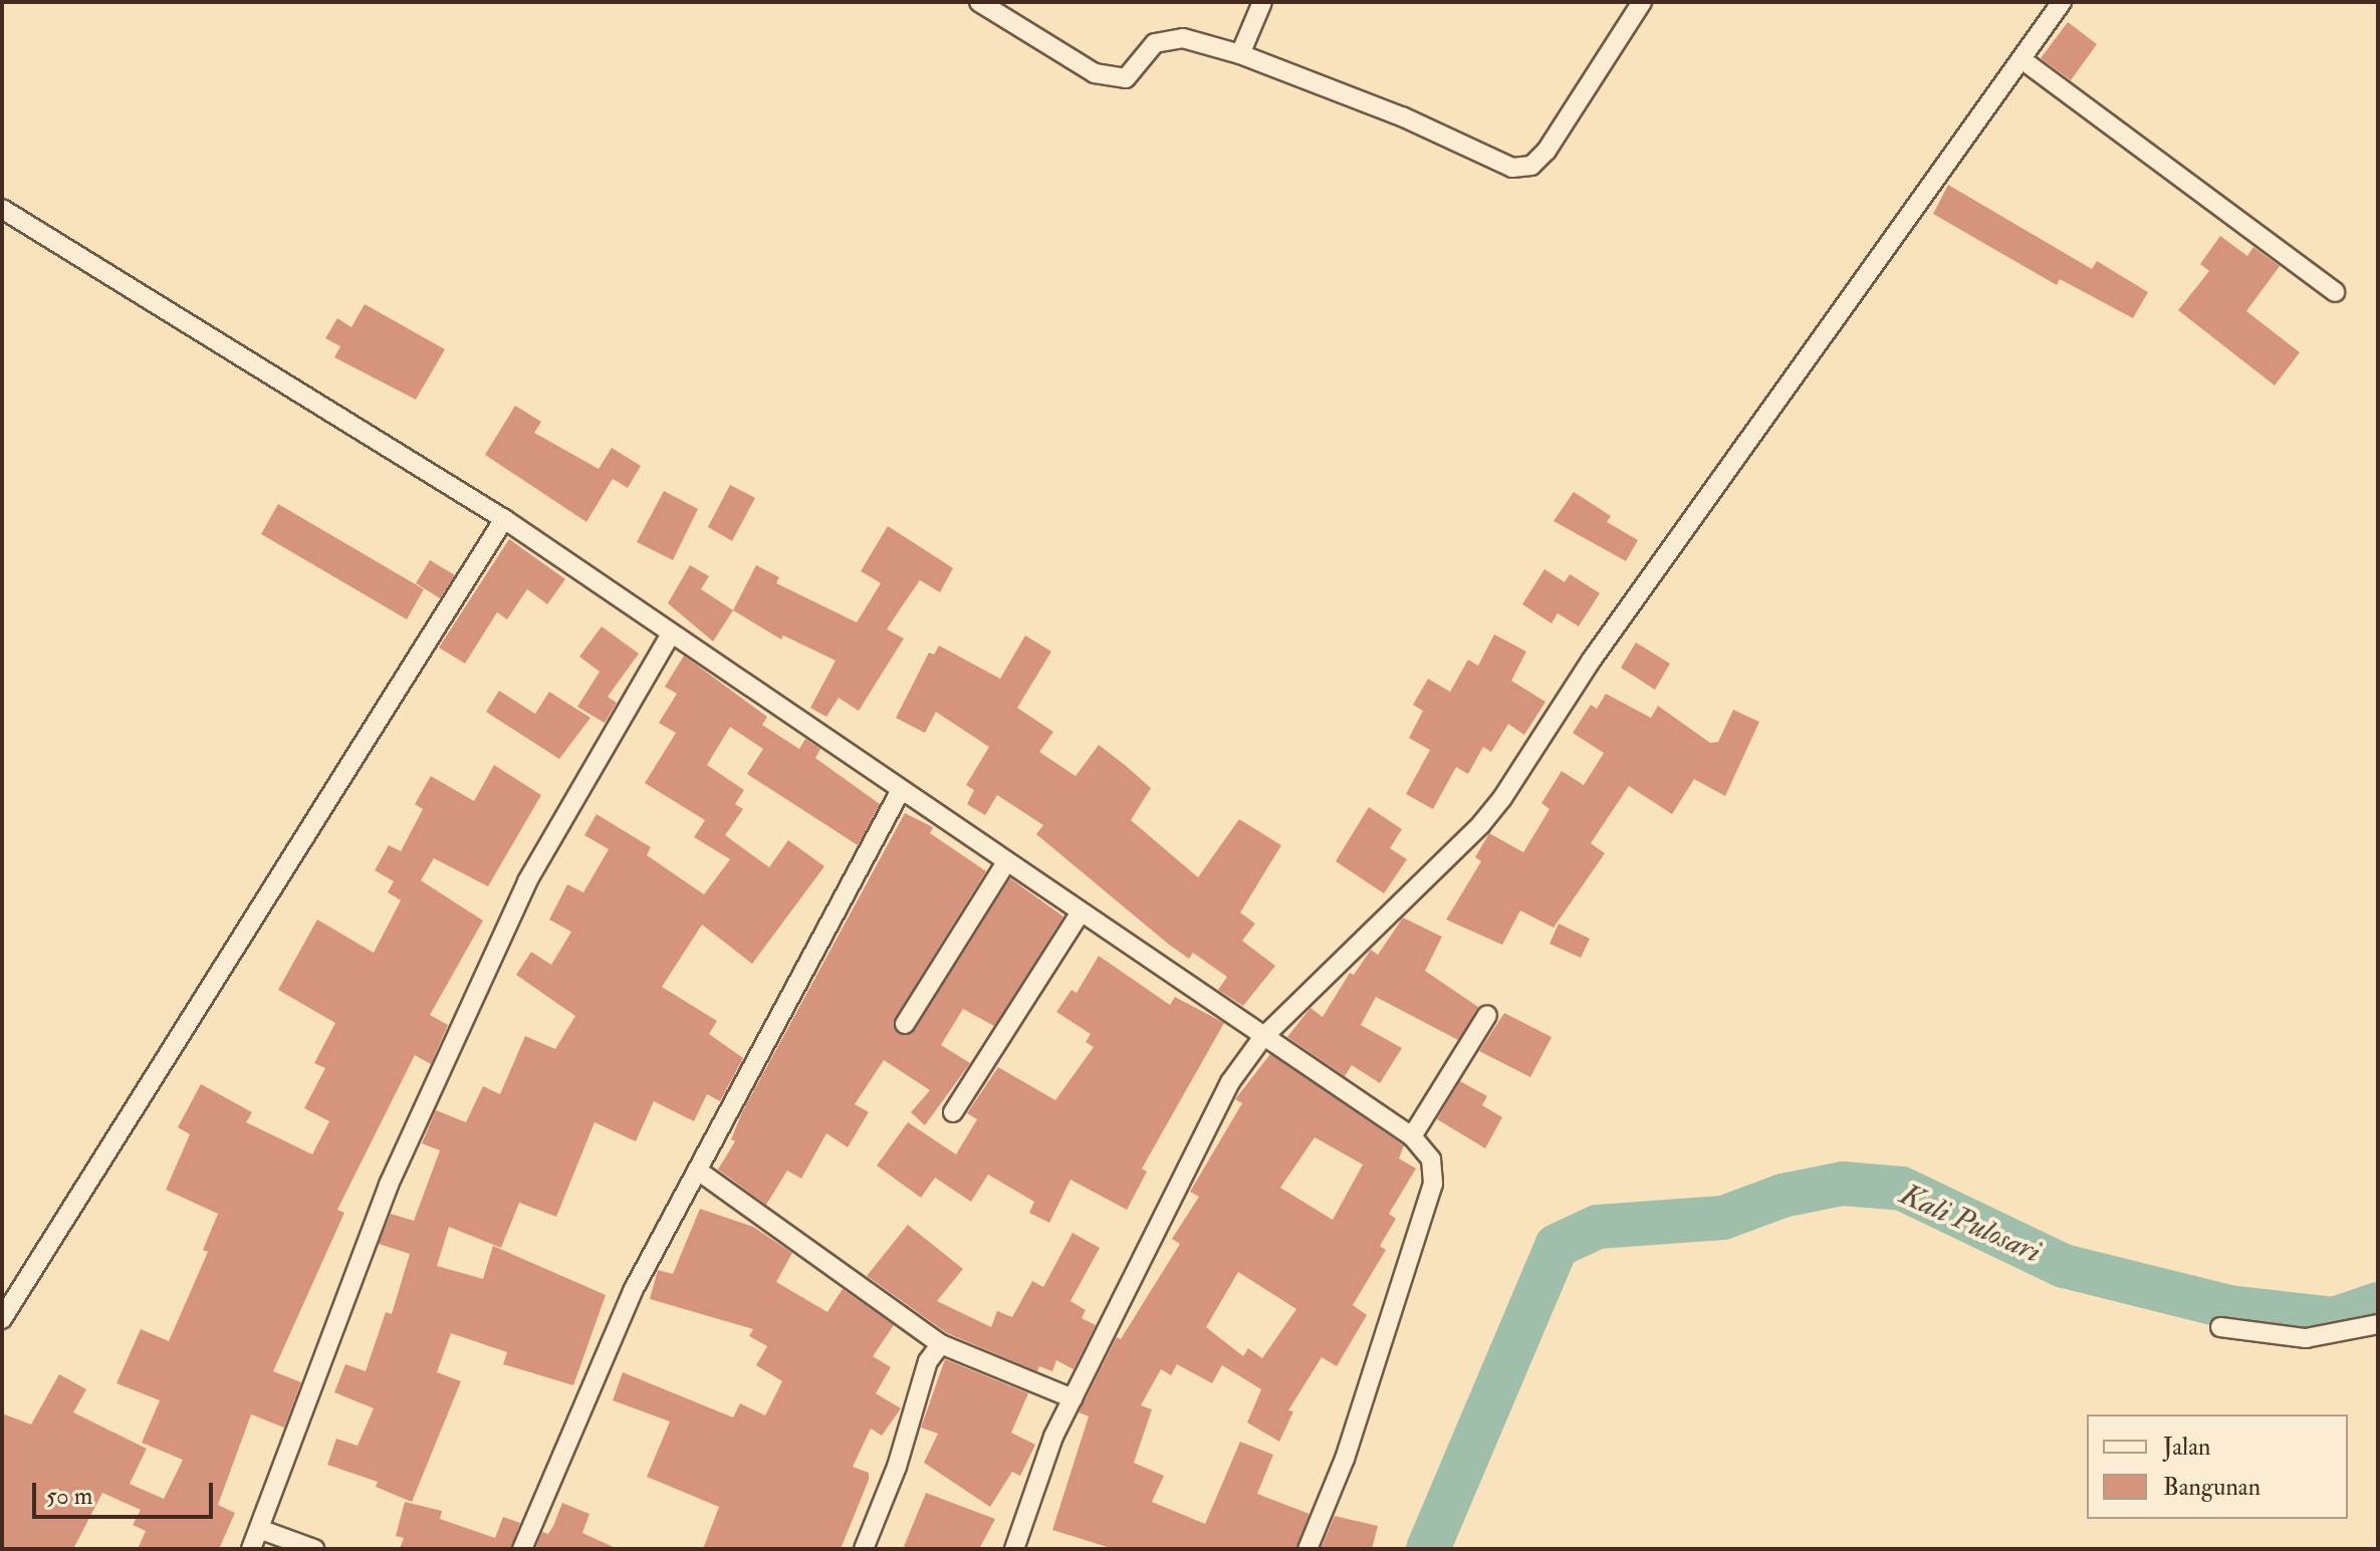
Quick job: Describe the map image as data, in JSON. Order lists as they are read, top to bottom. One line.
{"water":["Kali Pulosari"],"legend":["Jalan","Bangunan"],"scale_bar":"50 m"}
